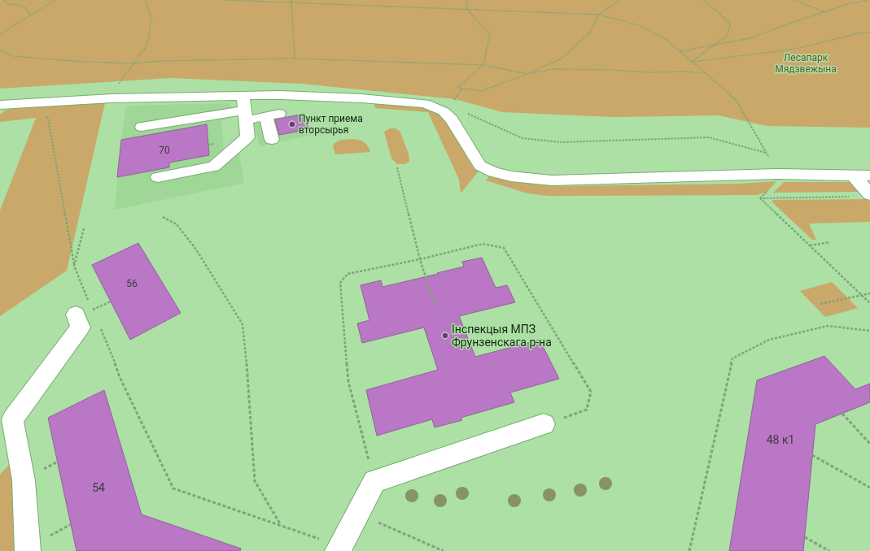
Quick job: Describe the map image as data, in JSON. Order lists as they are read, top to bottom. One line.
{"parks":["Лесапарк Мядзвежына"],"places":["Пункт приема вторсырья","Інспекцыя МПЗ Фрунзенскага р-на"],"house_numbers":["70","56","48 к1","54"]}
